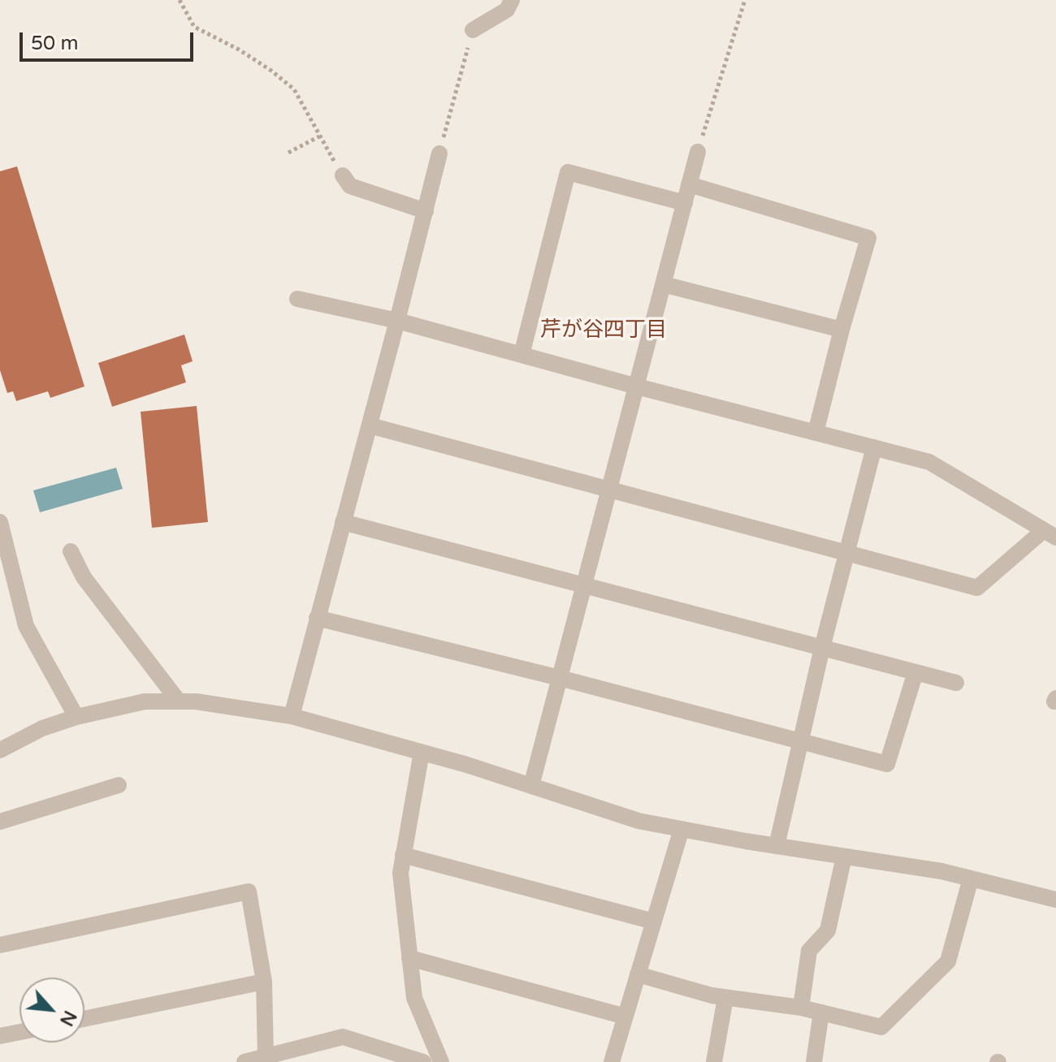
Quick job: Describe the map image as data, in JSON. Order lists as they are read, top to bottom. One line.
{"districts":["芹が谷四丁目"],"scale_bar":"50 m","north":"bottom right"}
